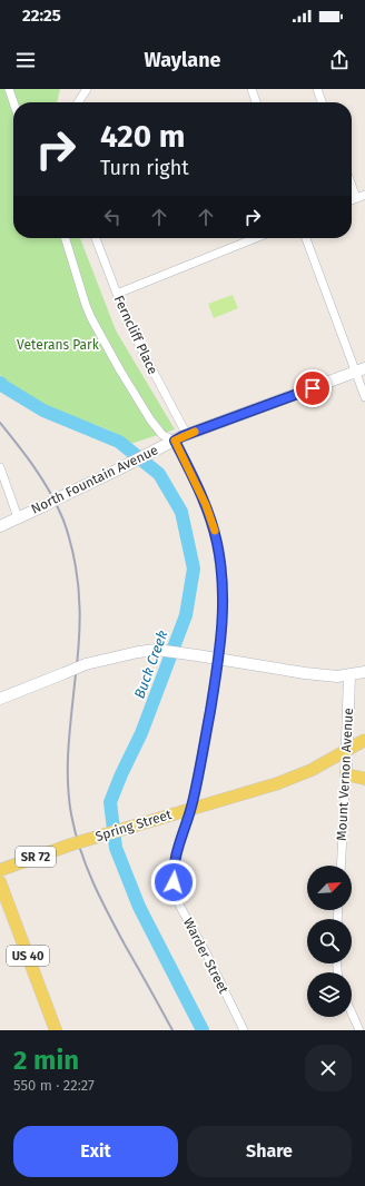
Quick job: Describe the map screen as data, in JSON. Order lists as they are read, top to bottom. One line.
{"streets":{"main road":["North Fountain Avenue","Mount Vernon Avenue","Spring Street","SR 72","US 40"],"street":["Ferncliff Place","Warder Street"]},"crossings":[["Ferncliff Place","North Fountain Avenue"],["North Fountain Avenue","Warder Street"]],"water":["Buck Creek"],"parks":["Veterans Park"],"north":"top right","page":{"status":"22:25","header":"Waylane","turn":["420 m","Turn right"],"heading":["2 min","550 m · 22:27"],"buttons":["Exit","Share"]}}
